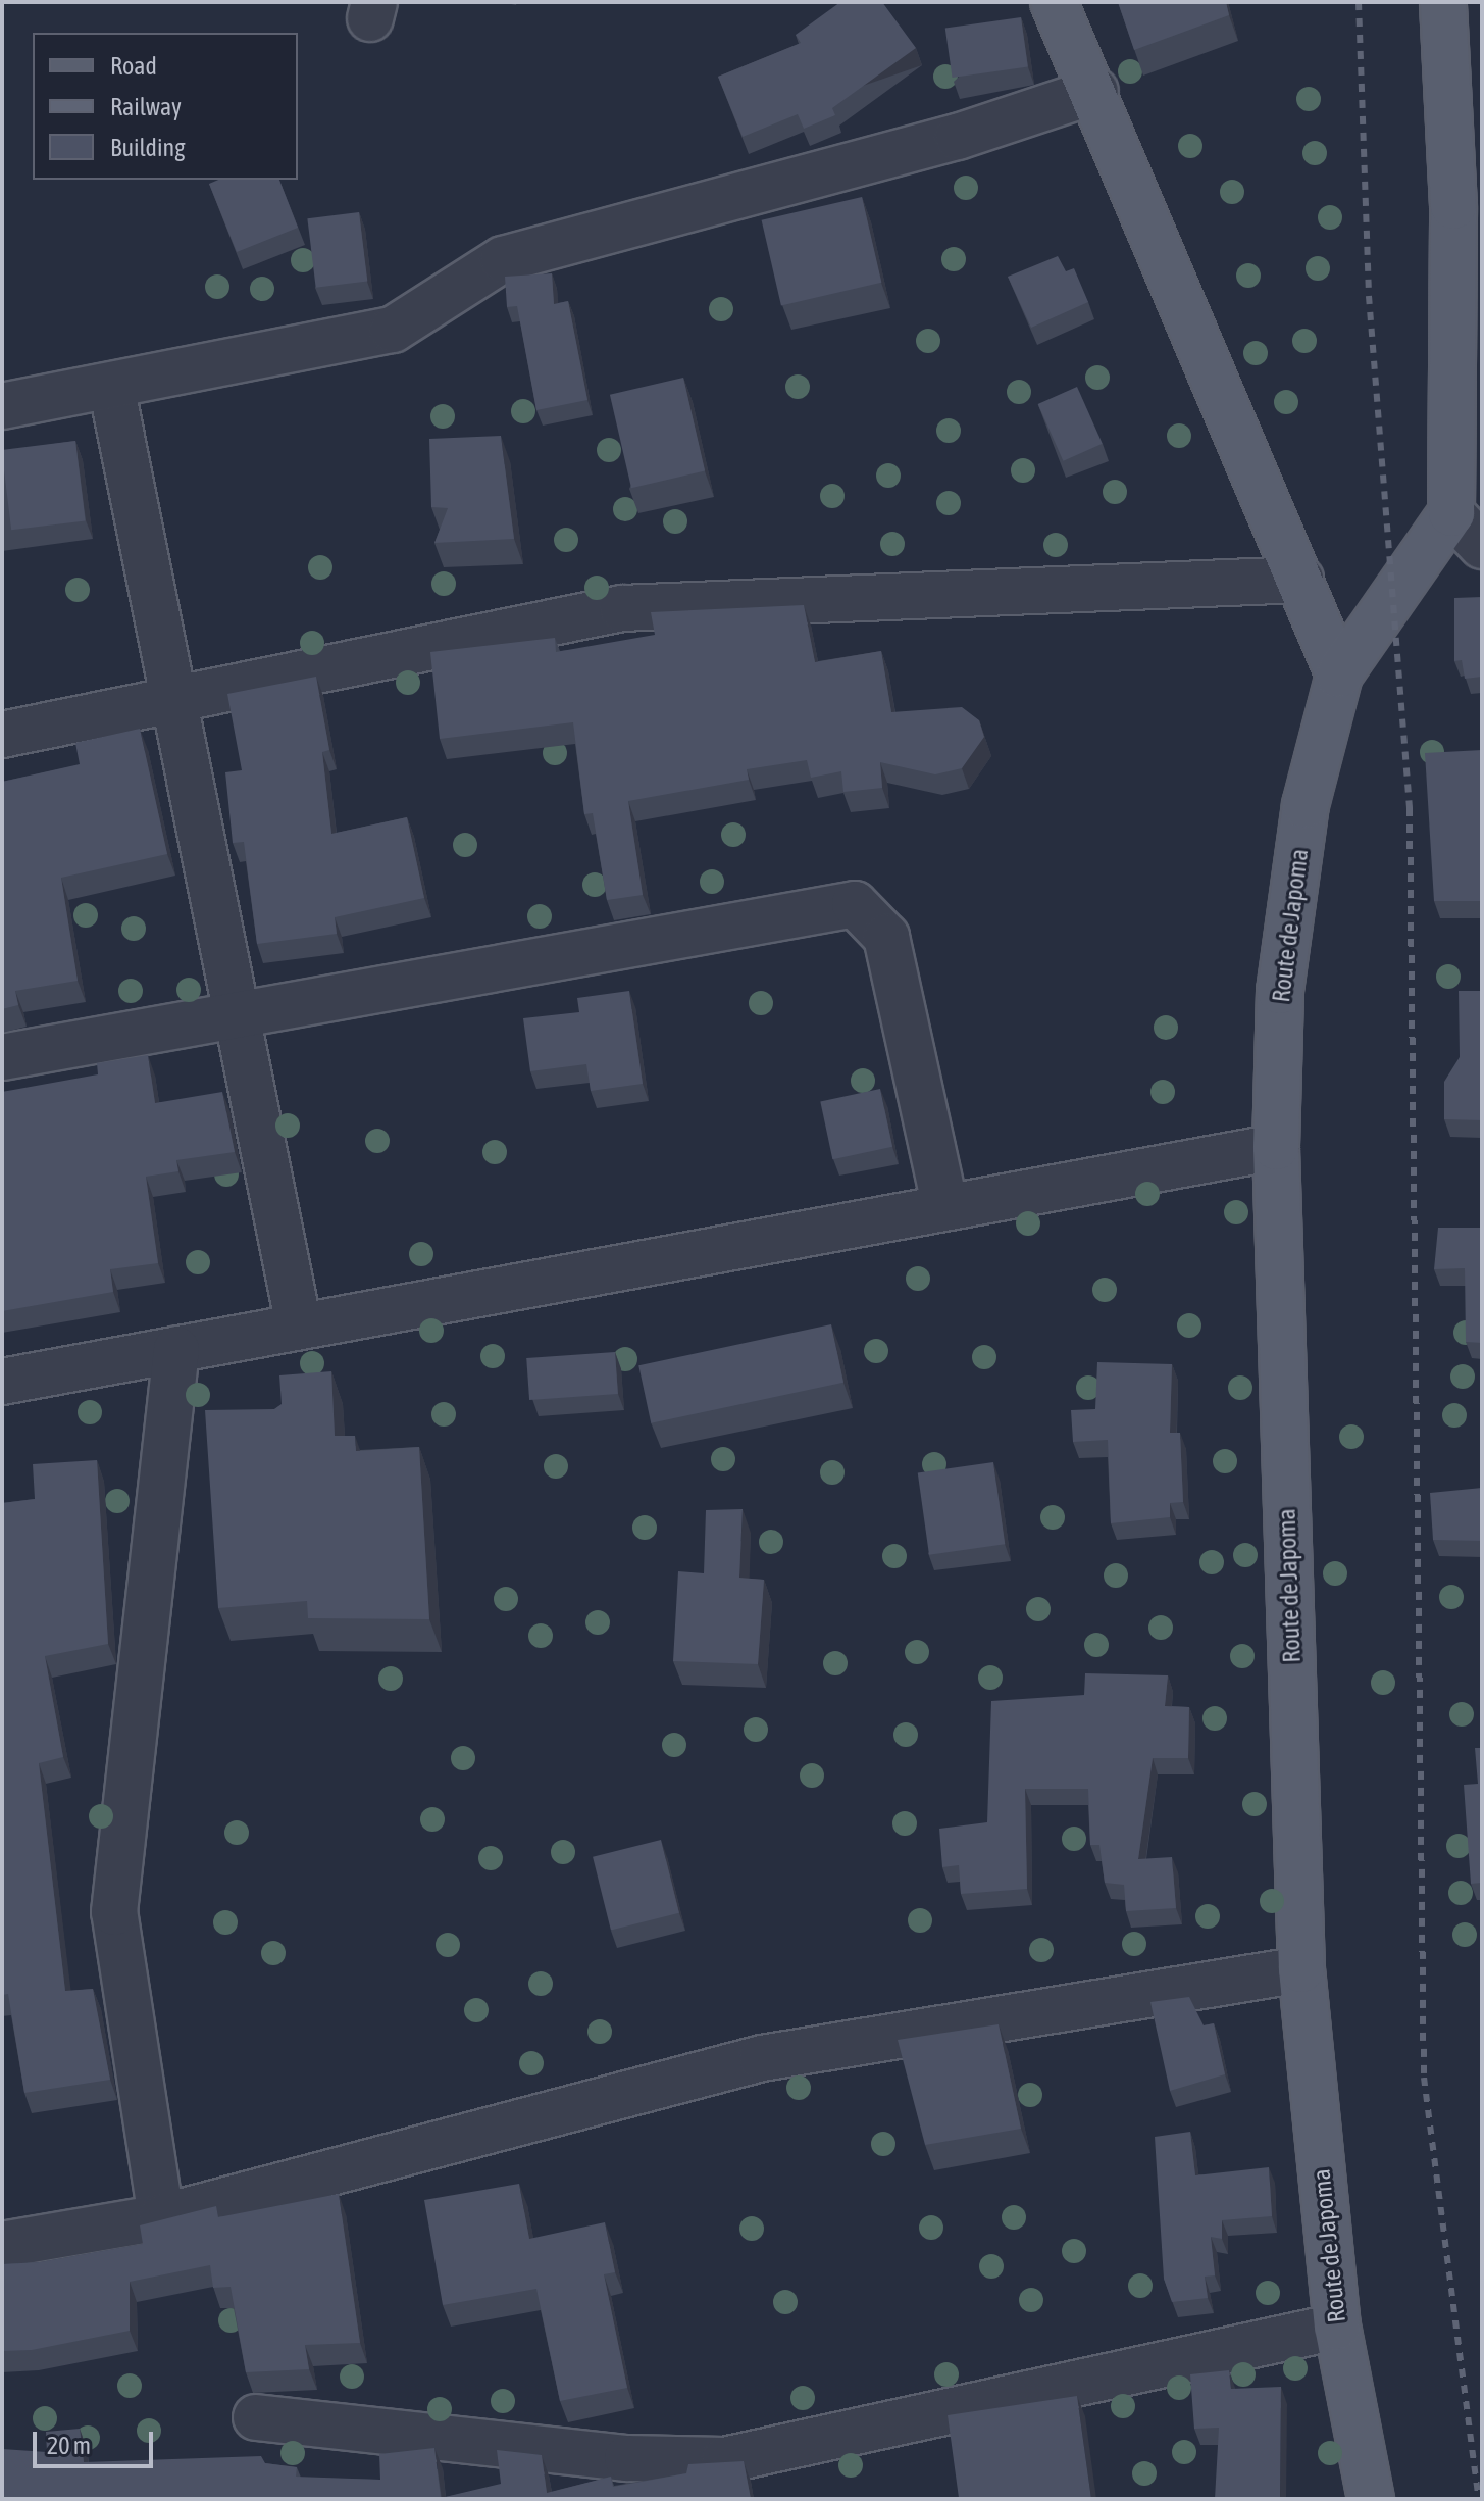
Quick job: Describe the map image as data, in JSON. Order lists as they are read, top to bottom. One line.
{"streets":{"main road":["Route de Japoma"]},"legend":["Road","Railway","Building"],"scale_bar":"20 m"}
